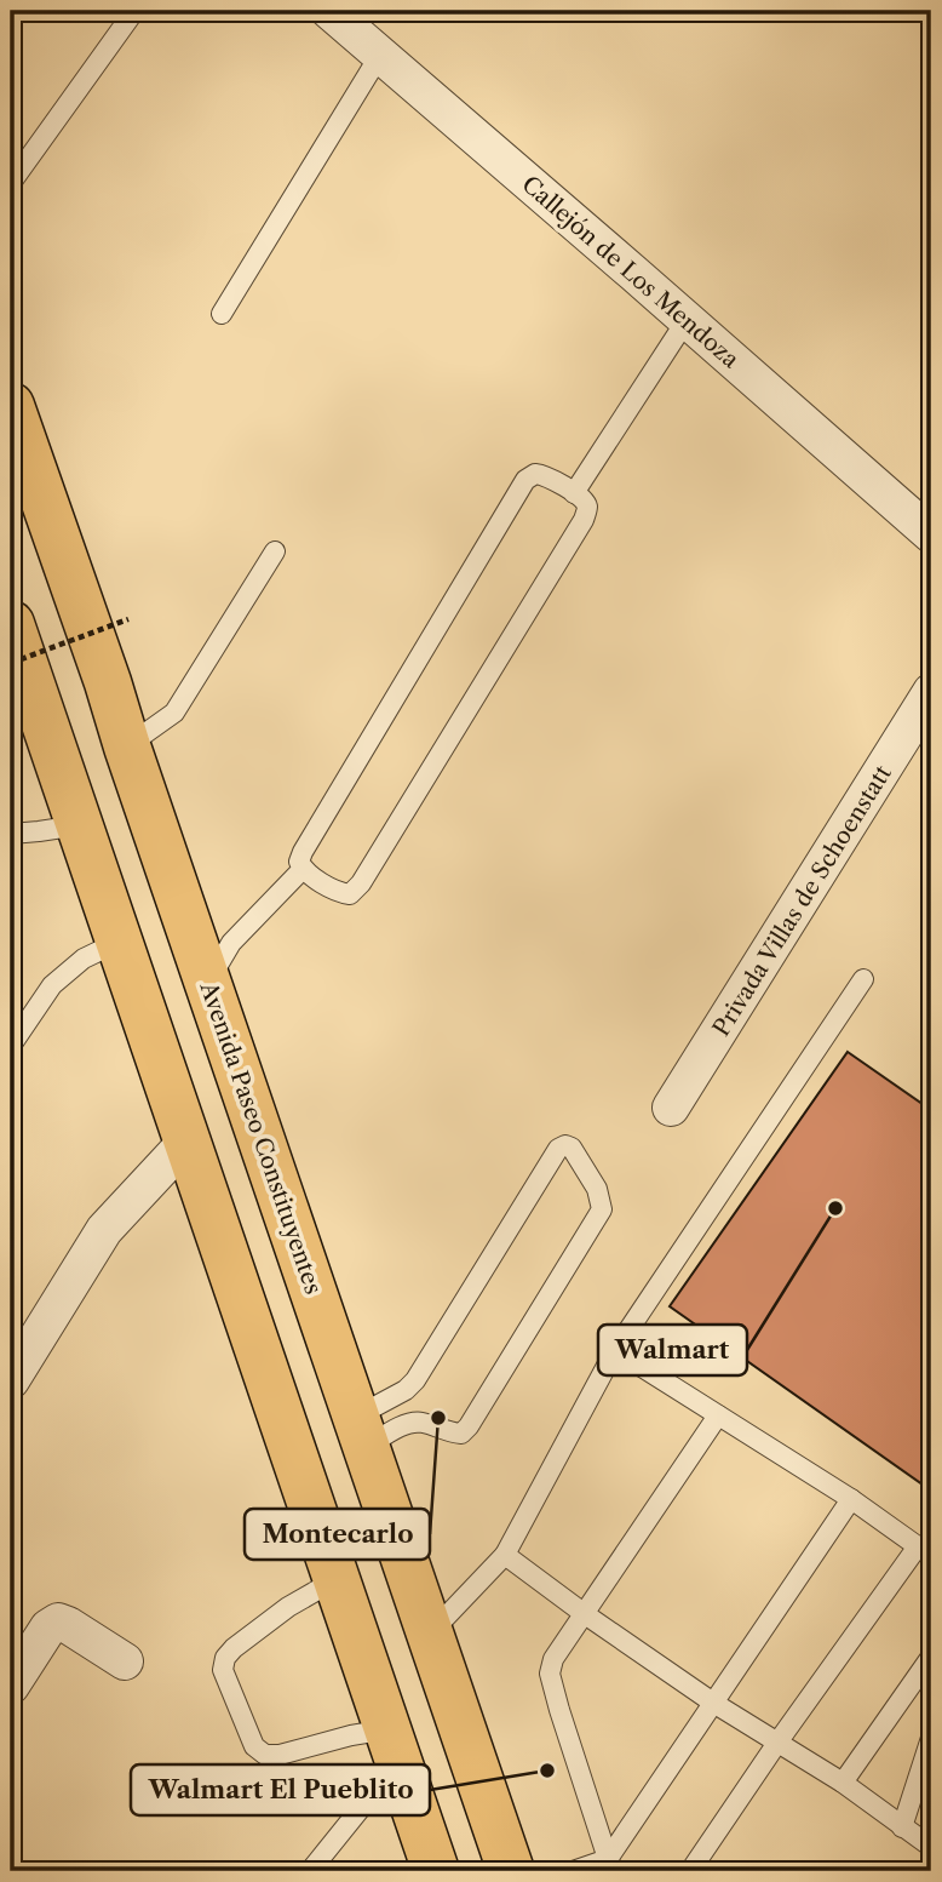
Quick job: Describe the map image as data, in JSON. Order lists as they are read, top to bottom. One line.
{"streets":{"highway":["Avenida Paseo Constituyentes"],"street":["Callejón de Los Mendoza","Privada Villas de Schoenstatt"]},"places":["Walmart","Montecarlo","Walmart El Pueblito"]}
